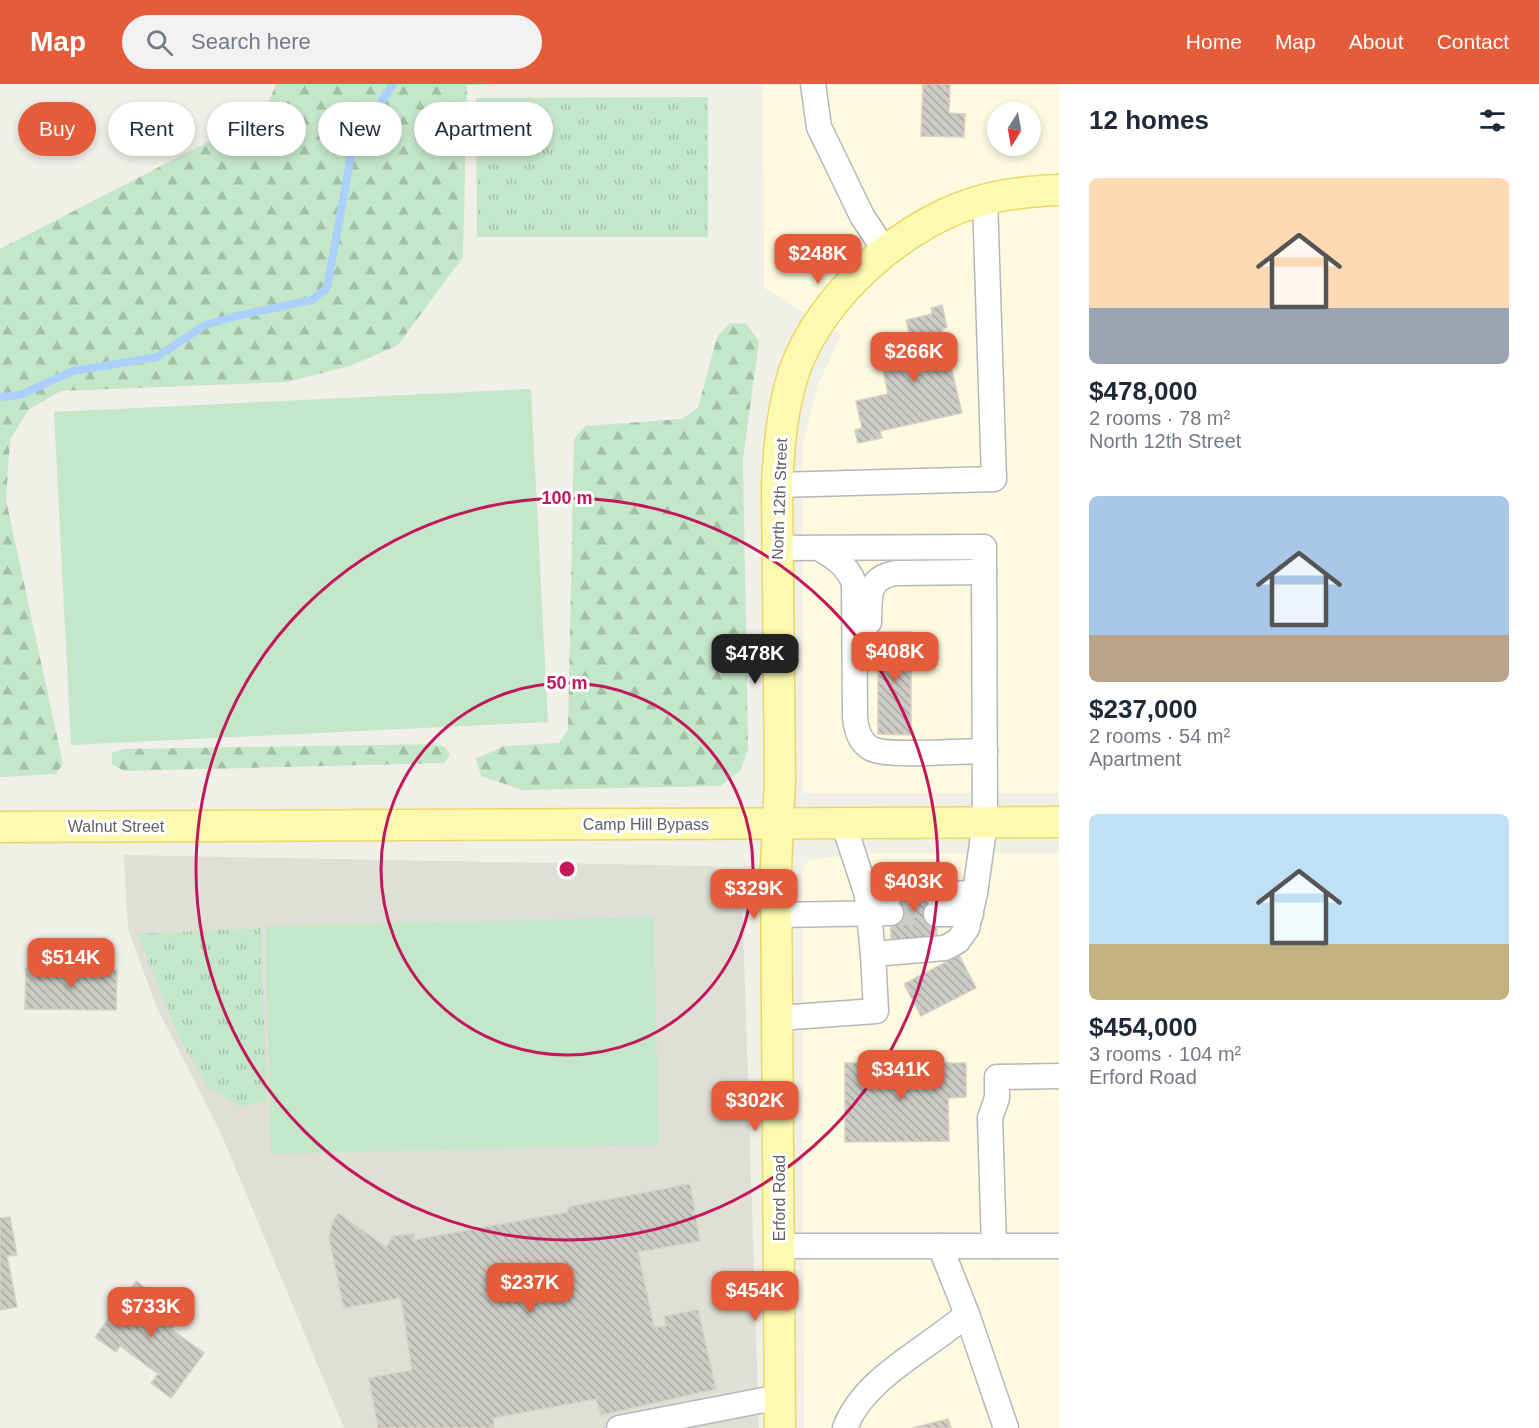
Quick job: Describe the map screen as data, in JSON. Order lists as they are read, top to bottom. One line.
{"streets":{"main road":["North 12th Street","Camp Hill Bypass","Walnut Street","Erford Road"]},"crossings":[["North 12th Street","Camp Hill Bypass"],["North 12th Street","Erford Road"],["Camp Hill Bypass","Walnut Street"],["Camp Hill Bypass","Erford Road"]],"north":"bottom","page":{"header":"Map","search":"Search here","nav":["Home","Map","About","Contact"],"heading":"12 homes","chip":["Buy","Rent","Filters","New","Apartment"],"list":[{"name":"$478,000","note":"2 rooms · 78 m² · North 12th Street"},{"name":"$237,000","note":"2 rooms · 54 m² · Apartment"},{"name":"$454,000","note":"3 rooms · 104 m² · Erford Road"}],"price":["$248K","$266K","$408K","$478K","$403K","$329K","$514K","$341K","$302K","$237K","$454K","$733K"]},"rings":["100 m","50 m"]}
